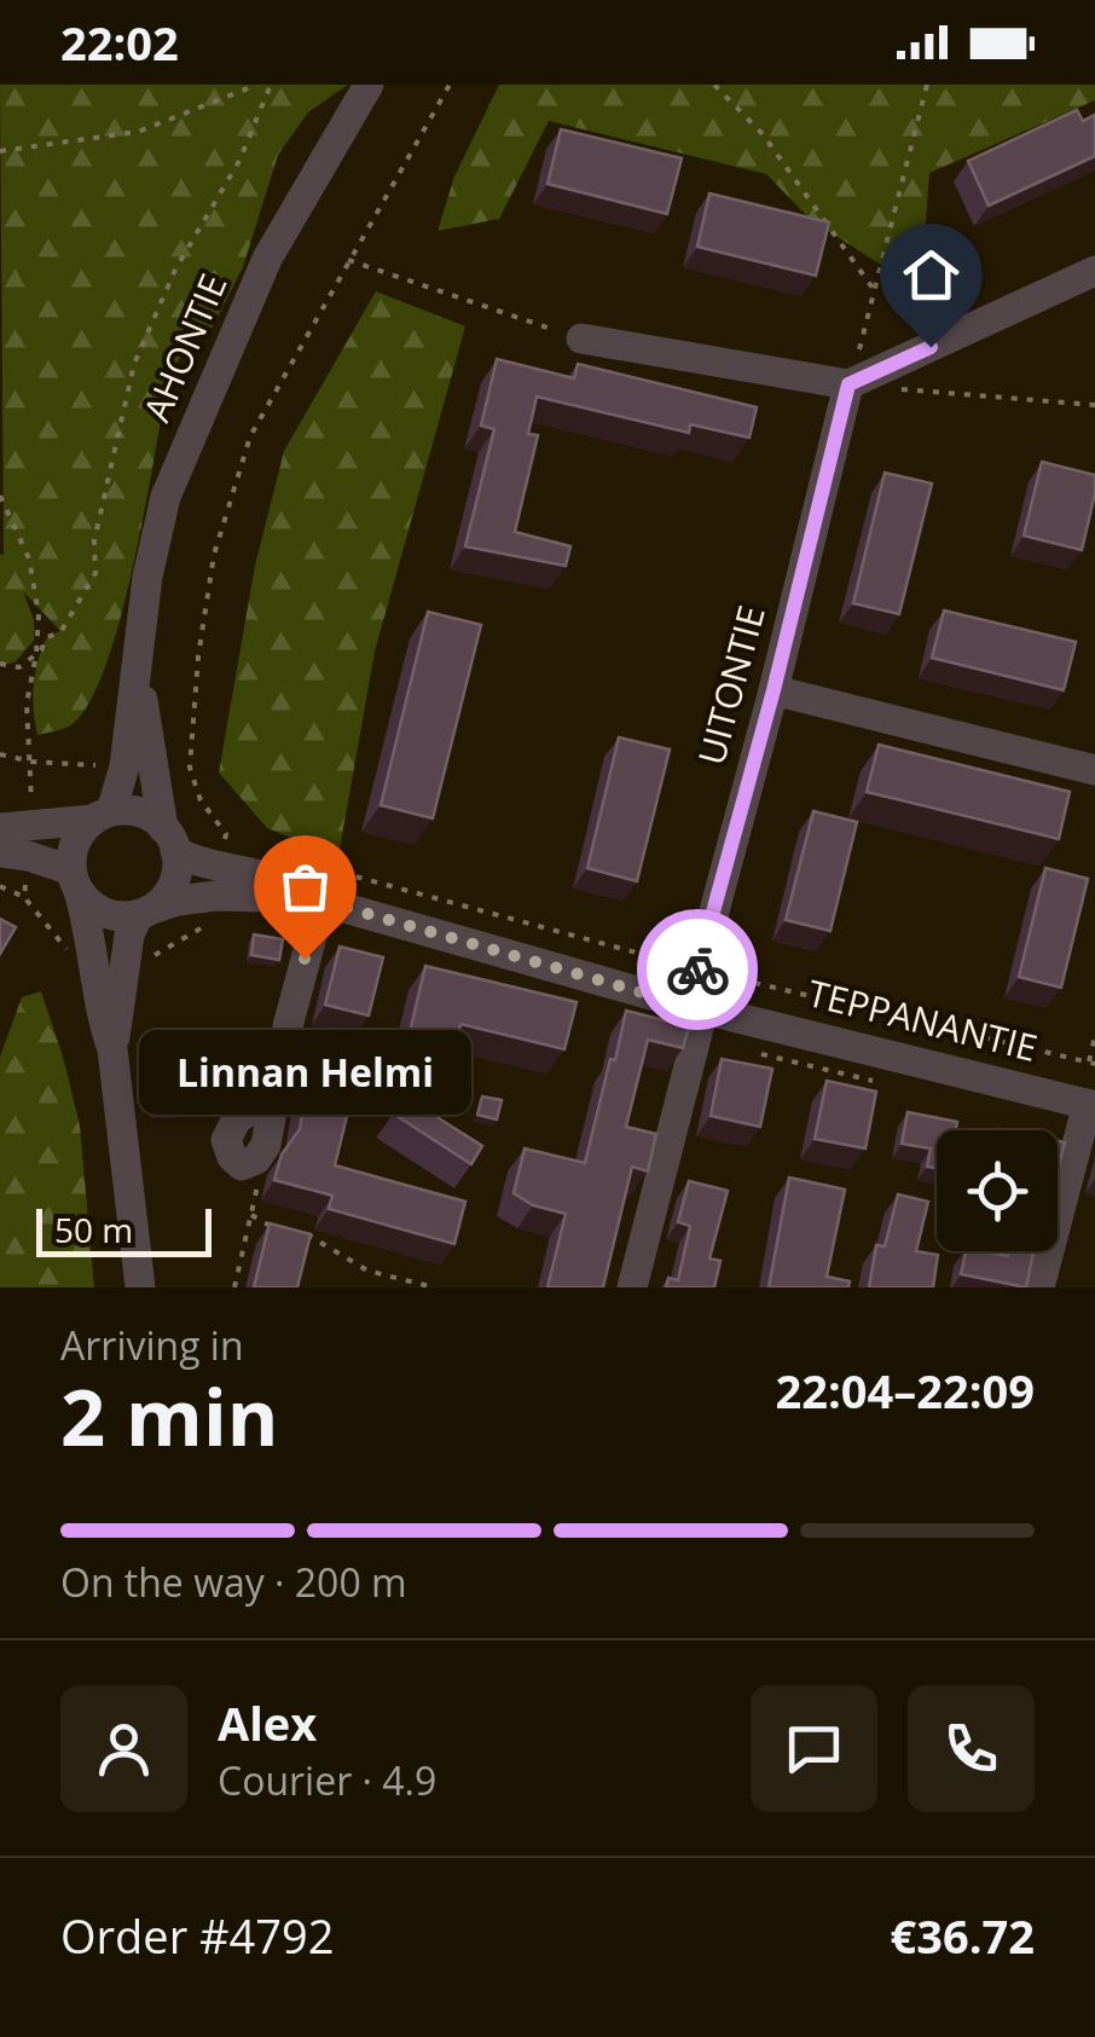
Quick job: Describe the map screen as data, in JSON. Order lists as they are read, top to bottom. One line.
{"streets":{"street":["AHONTIE","UITONTIE","TEPPANANTIE"]},"crossings":[["AHONTIE","TEPPANANTIE"],["UITONTIE","TEPPANANTIE"]],"places":["Linnan Helmi"],"scale_bar":"50 m","page":{"status":"22:02","bubble":"Linnan Helmi","scale":"50 m","heading":["2 min","Arriving in","22:04–22:09"],"panel":["Alex","Courier · 4.9","Order #4792","€36.72"],"bar":"On the way · 200 m"}}
